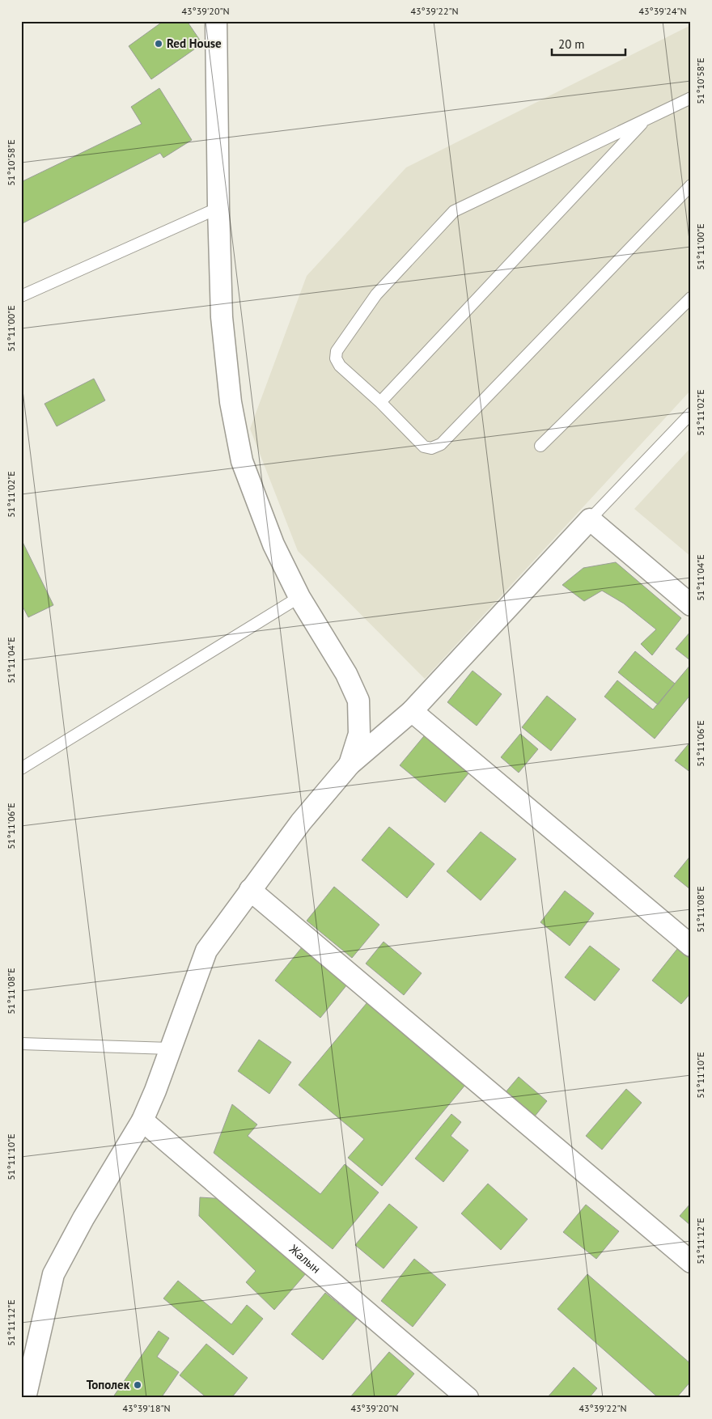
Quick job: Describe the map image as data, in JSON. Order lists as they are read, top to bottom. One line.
{"streets":{"street":["Жалын"]},"places":["Red House","Тополек"],"scale_bar":"20 m","coordinates":["43°39'20\"N","43°39'22\"N","43°39'24\"N","51°10'58\"E","51°11'00\"E","51°11'02\"E","51°11'04\"E","51°11'06\"E","51°11'08\"E","51°11'10\"E","51°11'12\"E","43°39'18\"N"]}
